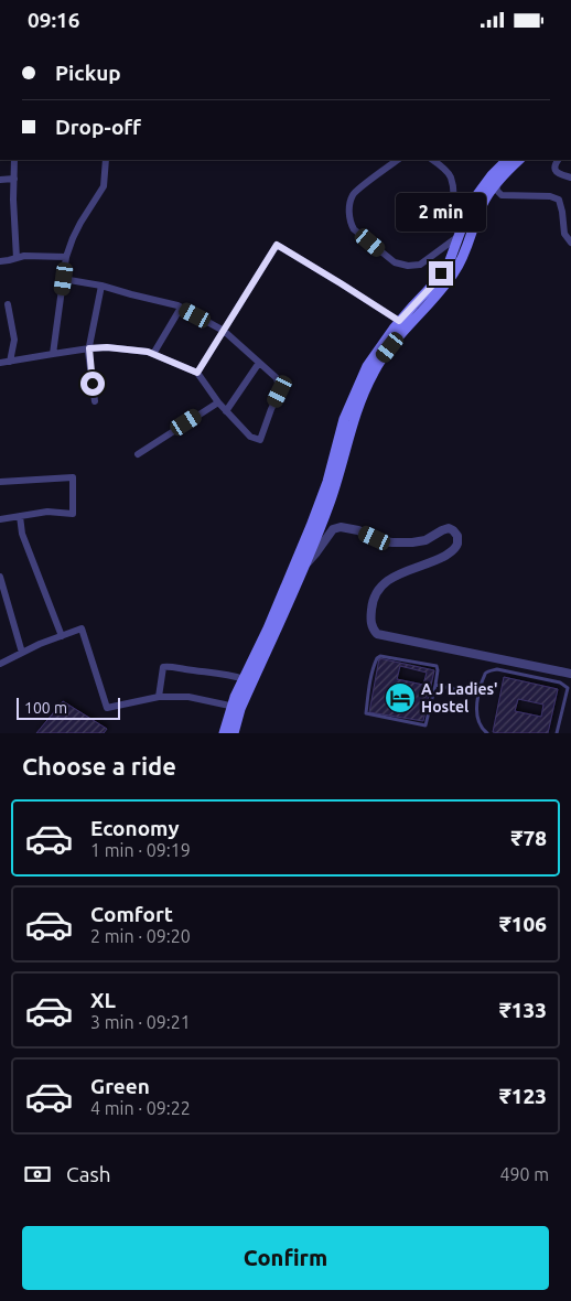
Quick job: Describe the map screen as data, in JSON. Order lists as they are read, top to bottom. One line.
{"places":{"hotel":["A J Ladies' Hostel"]},"scale_bar":"100 m","page":{"status":"09:16","banner":["Pickup","Drop-off"],"bubble":"2 min","scale":"100 m","heading":"Choose a ride","list":[{"name":"Economy","note":"1 min · 09:19","value":"₹78"},{"name":"Comfort","note":"2 min · 09:20","value":"₹106"},{"name":"XL","note":"3 min · 09:21","value":"₹133"},{"name":"Green","note":"4 min · 09:22","value":"₹123"}],"pay":["Cash","490 m"],"buttons":"Confirm"}}
